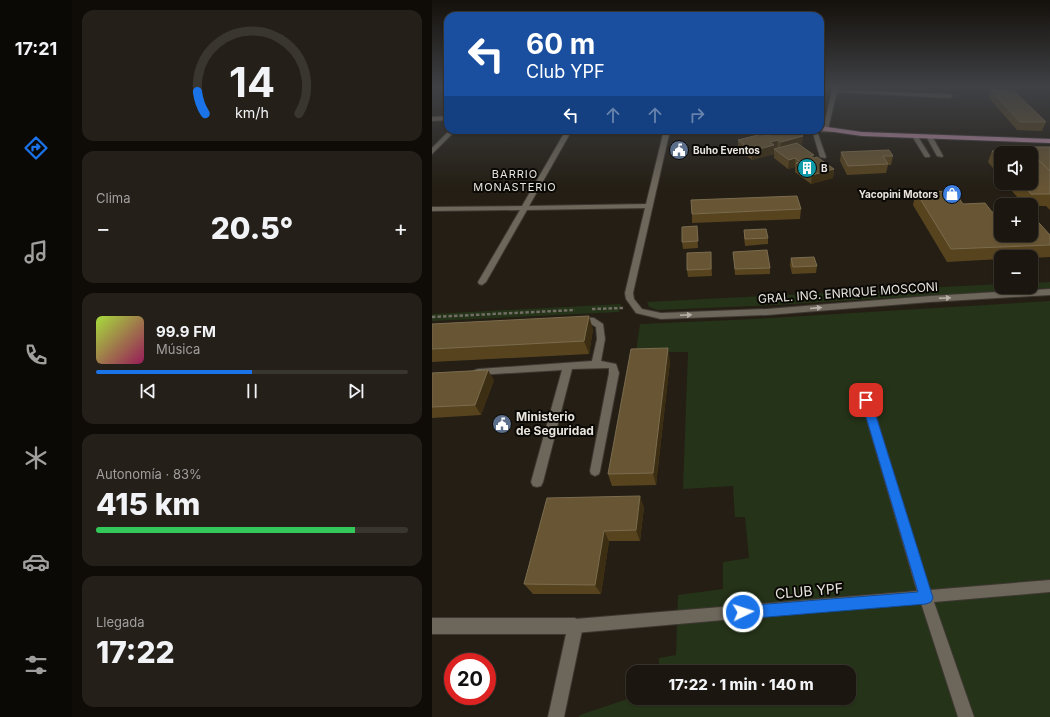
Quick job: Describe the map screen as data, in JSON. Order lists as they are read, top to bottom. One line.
{"streets":{"street":["GRAL. ING. ENRIQUE MOSCONI"],"lane":["CLUB YPF"]},"districts":["BARRIO MONASTERIO"],"places":{"public building":["Buho Eventos","Ministerio de Seguridad"],"building":["B"],"shop":["Yacopini Motors"]},"page":{"tabs":"17:21","turn":["60 m","Club YPF"],"map_buttons":["+","−"],"tile":["Clima",["Autonomía · 83%","415 km"],["Llegada","17:22"]],"heat":["−","20.5°","+"],"song":["99.9 FM","Música"],"limit":"20","trip":"17:22 · 1 min · 140 m","gauge":["14","km/h"]}}
